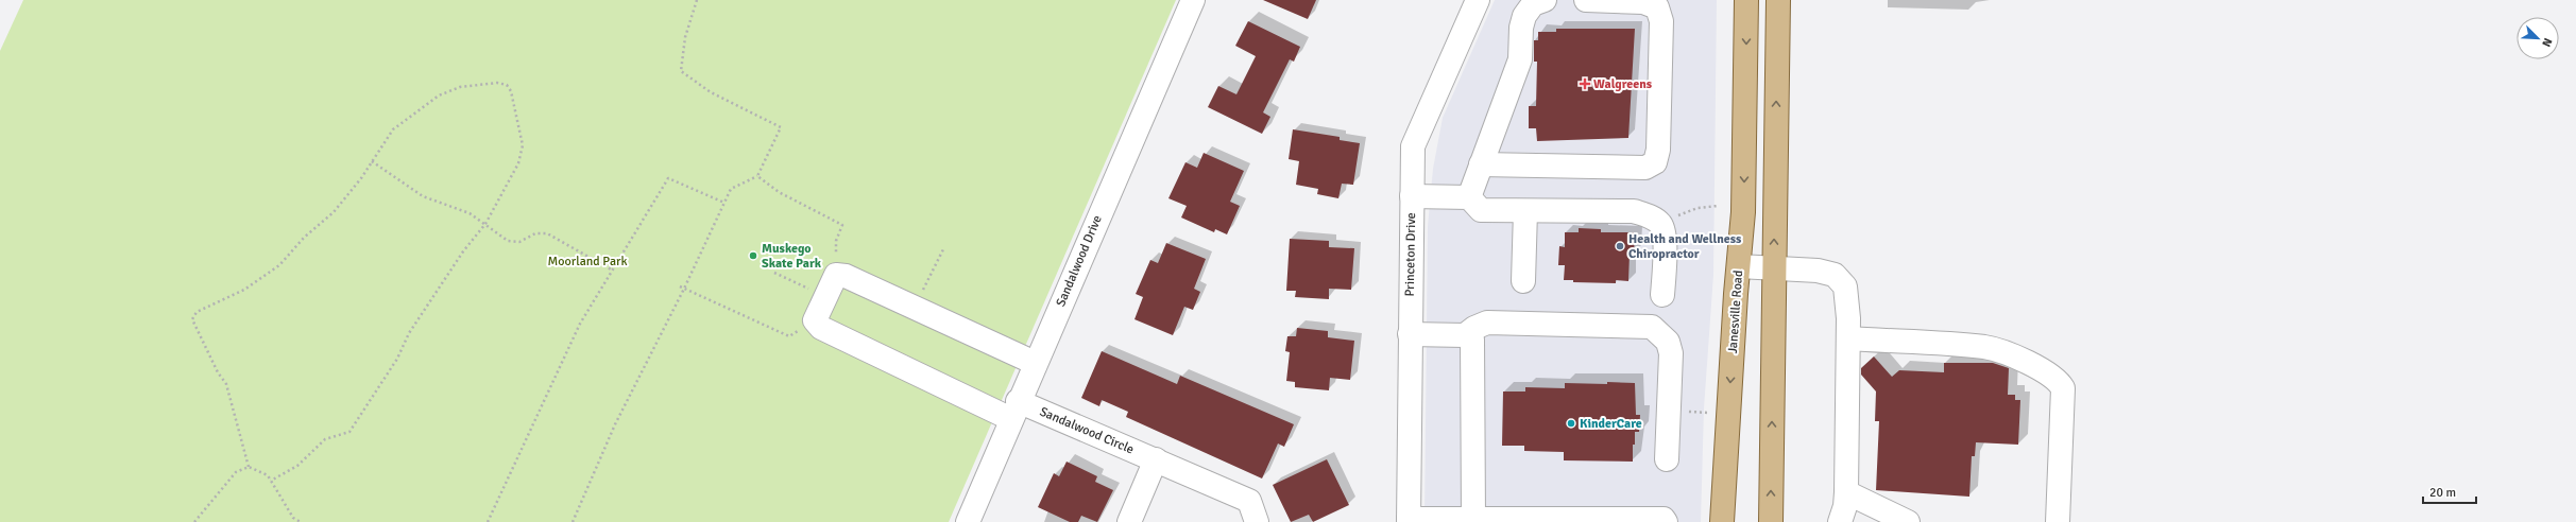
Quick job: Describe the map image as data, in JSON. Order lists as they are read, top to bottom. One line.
{"streets":{"main road":["Janesville Road"],"street":["Princeton Drive","Sandalwood Drive","Sandalwood Circle"]},"crossings":[["Sandalwood Drive","Sandalwood Circle"]],"parks":["Moorland Park"],"places":{"health":["Walgreens"],"other":["Health and Wellness Chiropractor","Muskego Skate Park","KinderCare"]},"scale_bar":"20 m","north":"bottom right"}
